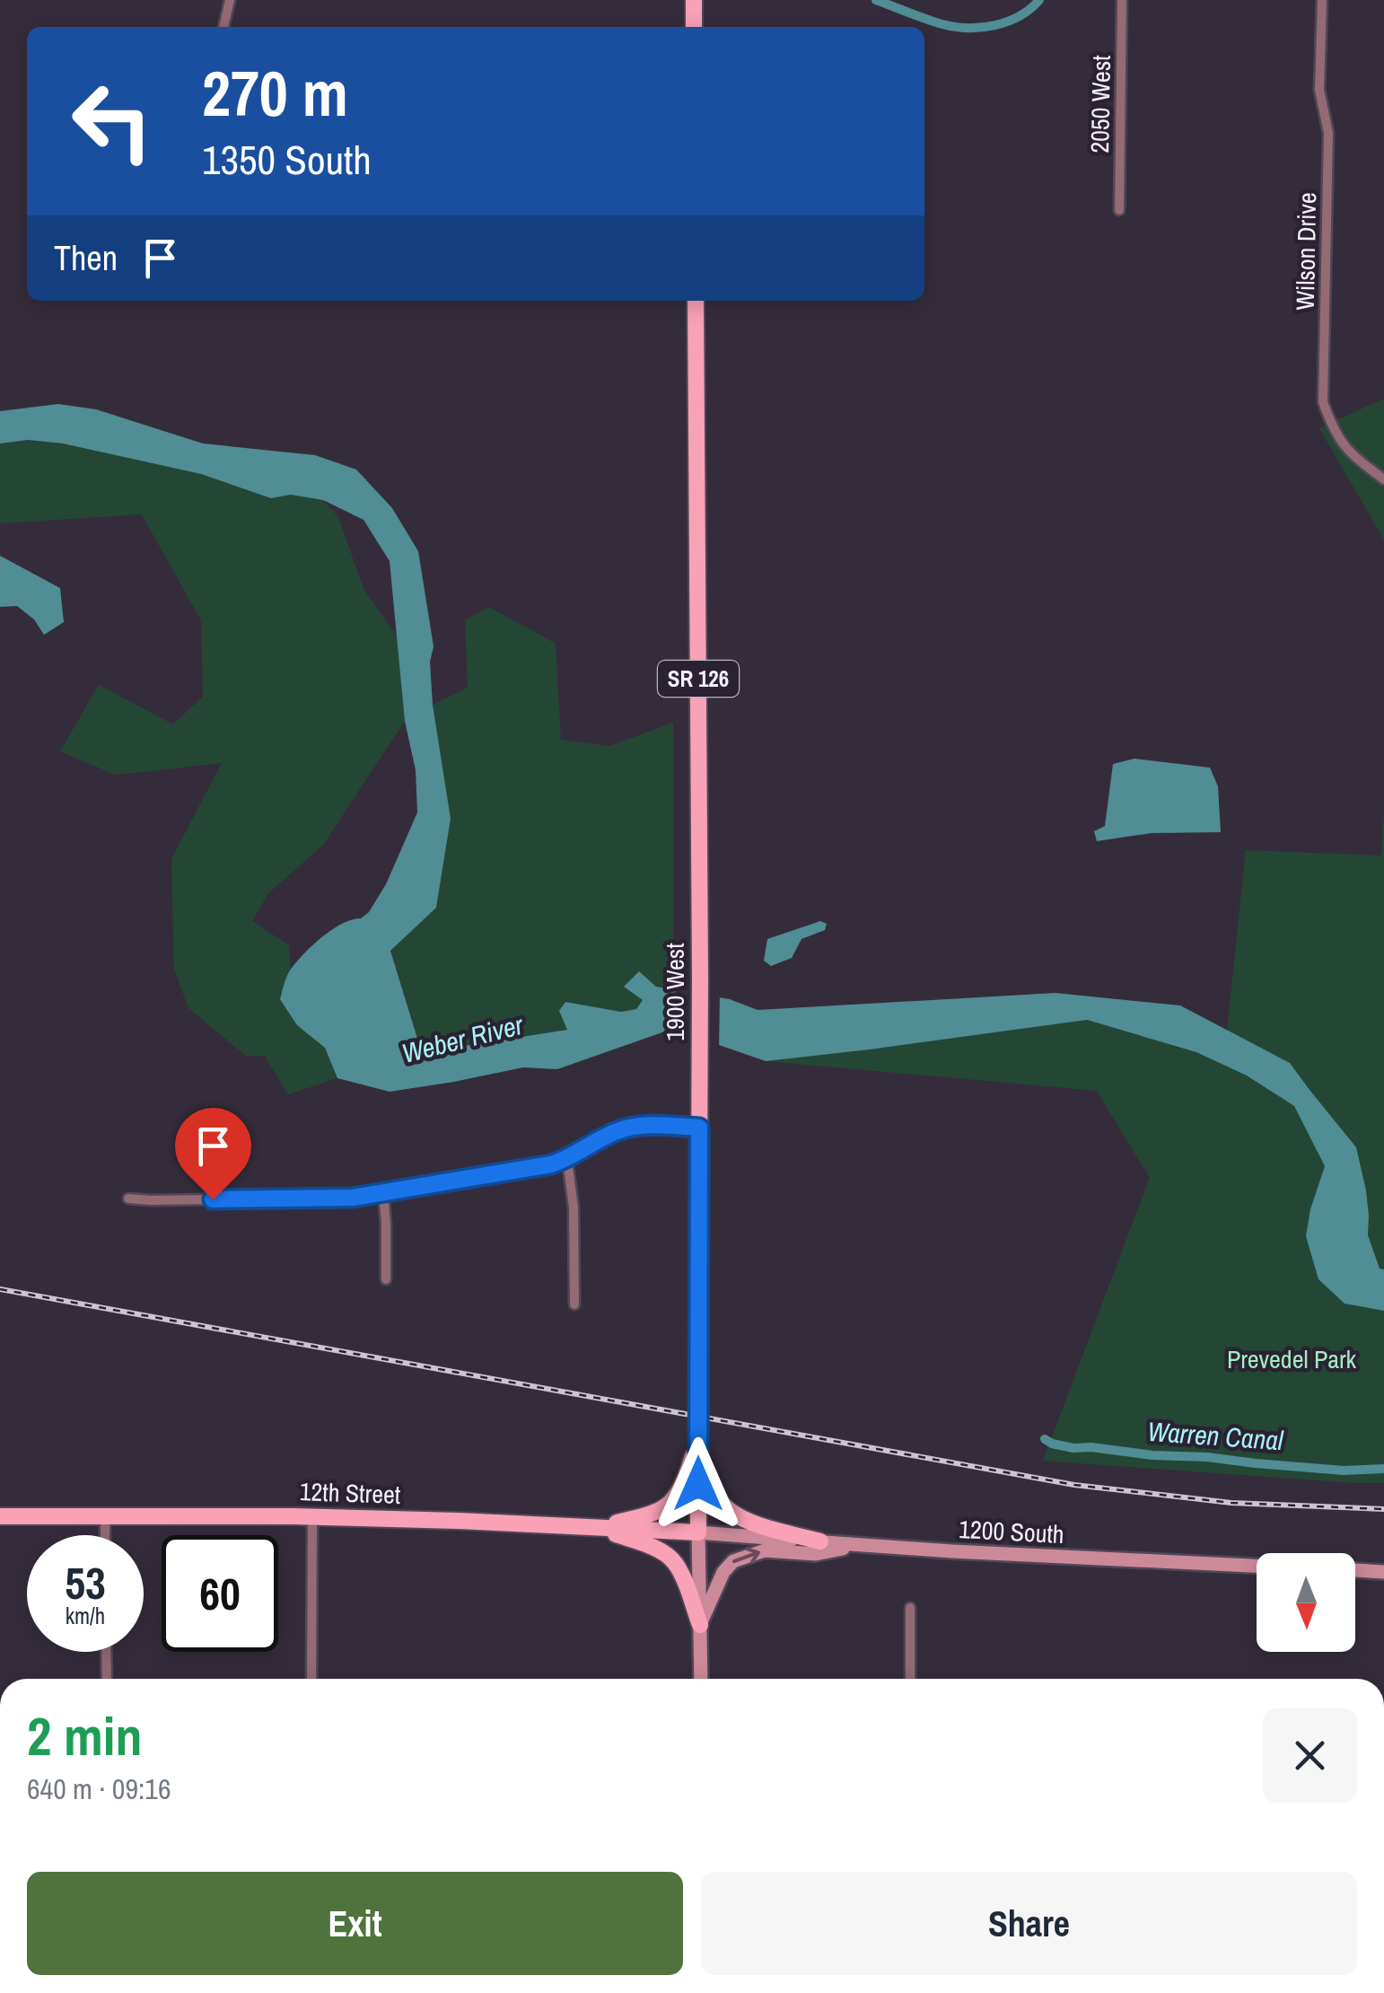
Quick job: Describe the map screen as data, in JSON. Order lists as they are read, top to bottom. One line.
{"streets":{"main road":["SR 126","1900 West","12th Street","1200 South"],"street":["2050 West","Wilson Drive"]},"crossings":[["1900 West","12th Street"],["1900 West","1200 South"],["12th Street","1200 South"]],"water":["Weber River","Warren Canal"],"parks":["Prevedel Park"],"north":"bottom","page":{"turn":["270 m","1350 South"],"then":"Then","speed":"53 km/h","limit":"60","heading":["2 min","640 m · 09:16"],"buttons":["Exit","Share"]}}
